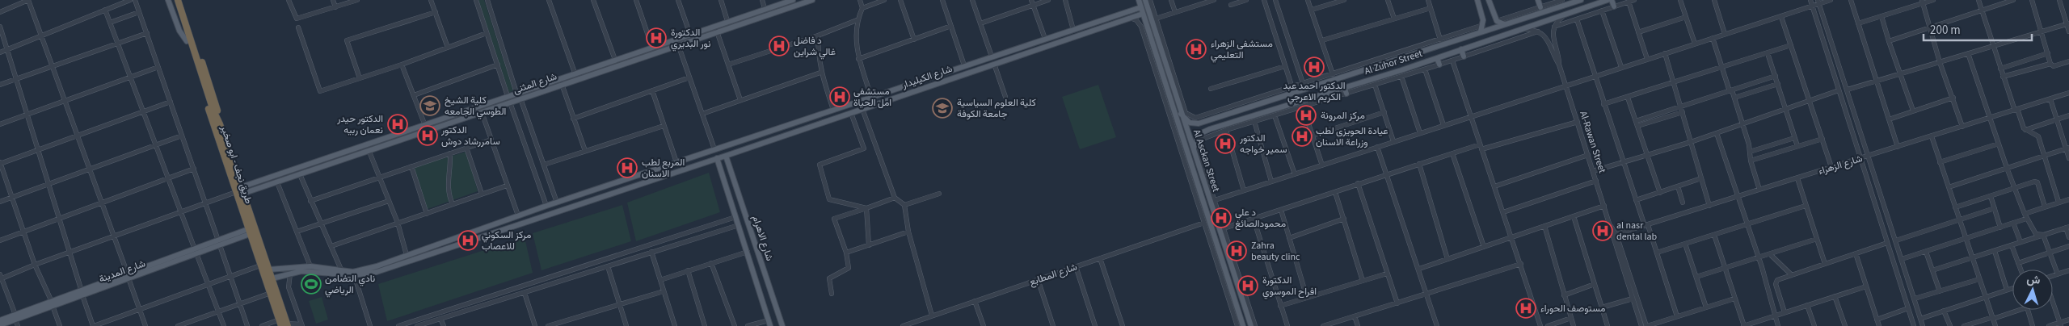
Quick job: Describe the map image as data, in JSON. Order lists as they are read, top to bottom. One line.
{"streets":{"highway":["طريق نجف - ابو صخير"],"main road":["Al Zuhor Street","شارع الكيليدار","شارع المثنى","Al Asckan Street","شارع الاهرام","شارع المدينة"],"street":["Al-Rawan Street","شارع الزهراء","شارع المطابع"]},"crossings":[["Al Zuhor Street","Al Asckan Street"],["شارع الكيليدار","Al Asckan Street"],["شارع الكيليدار","شارع الاهرام"],["شارع المثنى","طريق نجف - ابو صخير"],["Al-Rawan Street","شارع الزهراء"],["طريق نجف - ابو صخير","شارع المدينة"]],"places":{"hospital":["الدكتورة نور البديري","د فاضل غالي شراين","مستشفى الزهراء التعليمي","الدكتور احمد عبد الكريم الاعرجي","مستشفى امل الحياة","مركز المرونة","الدكتور حيدر نعمان ربيه","الدكتور سامررشاد دوش","عيادة الحويزي لطب وزراعة الاسنان","الدكتور سمير خواجه","المربع لطب الاسنان","د علي محمودالصائغ","al nasr dental lab","مركز السكوني للاعصاب","Zahra beauty clinc","الدكتورة افراح الموسوي","مستوصف الحوراء"],"school or university":["كلية الشيخ الطوسي الجامعه","كلية العلوم السياسية جامعة الكوفة"],"sports":["نادي التضامن الرياضي"]},"scale_bar":"200 m","north":"top"}
